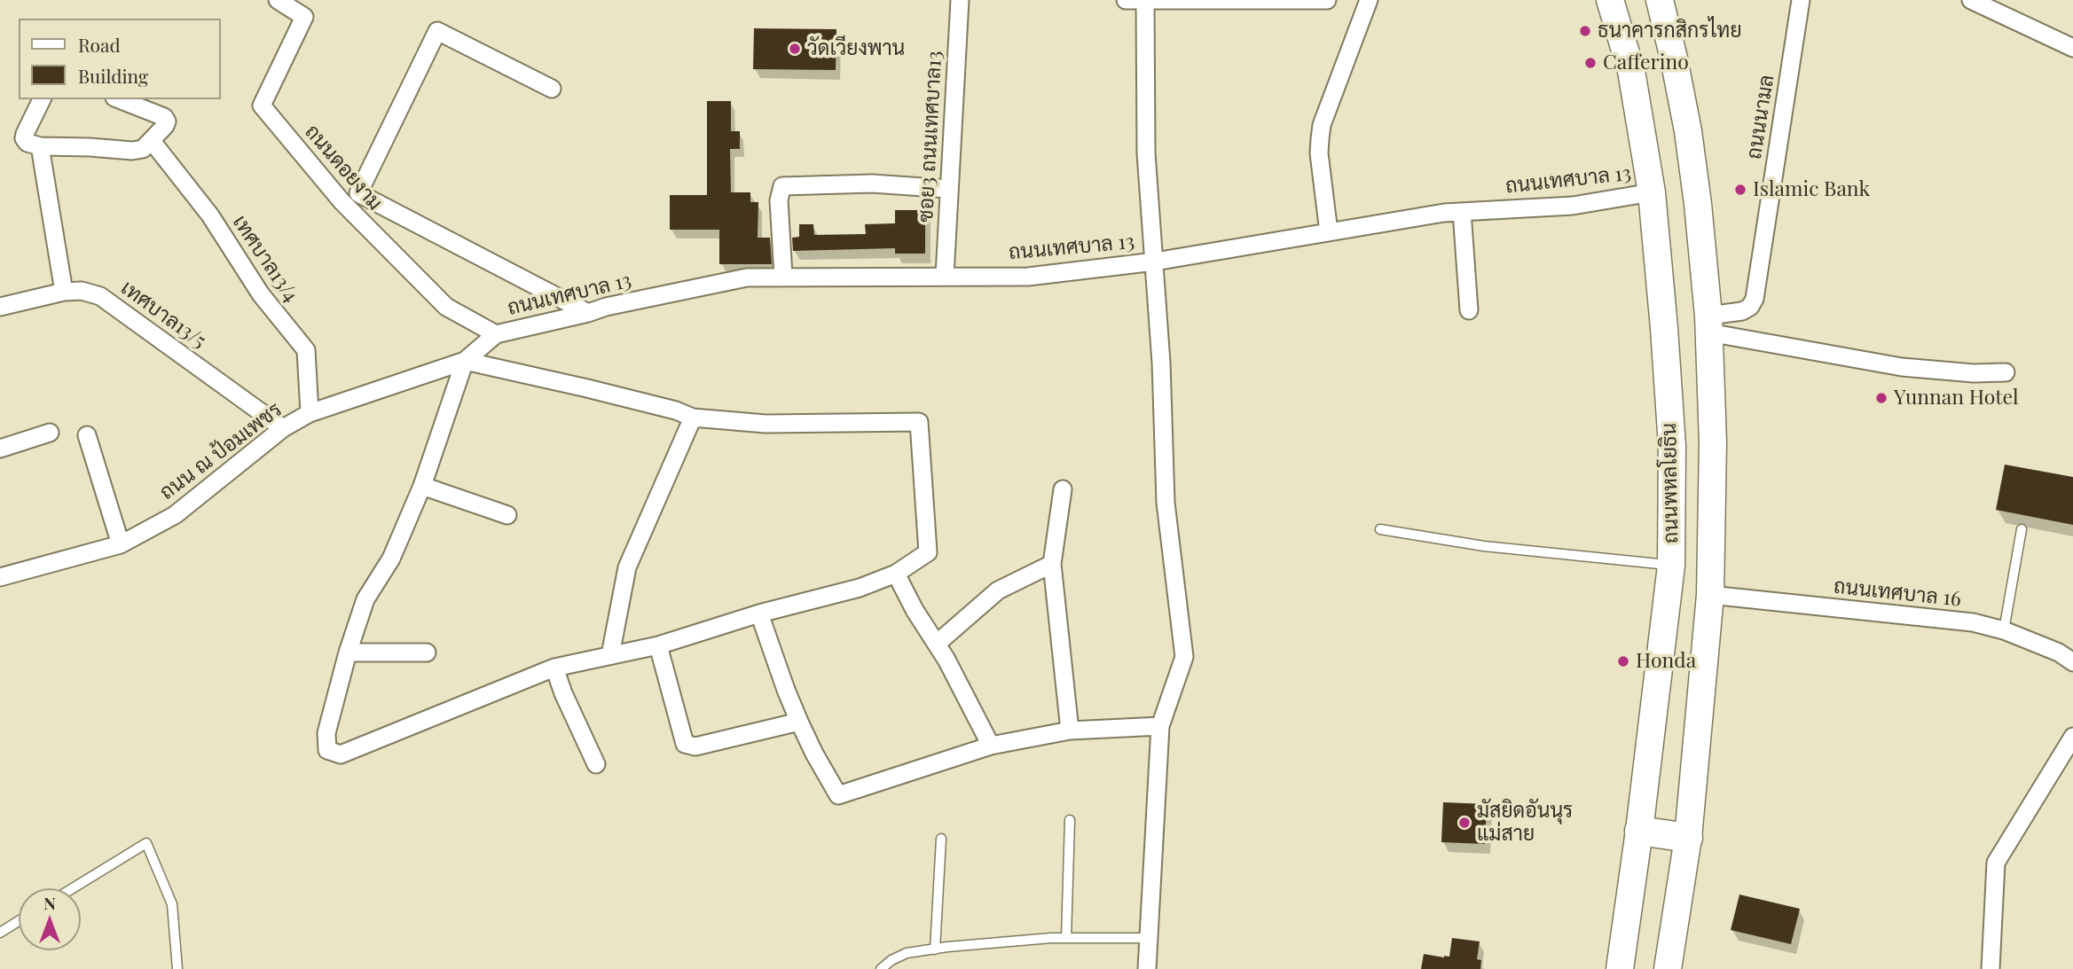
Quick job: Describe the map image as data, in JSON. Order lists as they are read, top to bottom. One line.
{"streets":{"main road":["ถนนพหลโยธิน"],"street":["ถนนนามล","ซอย3 ถนนเทศบาล13","ถนนดอยงาม","ถนนเทศบาล 13","เทศบาล13/4","เทศบาล13/5","ถนน ณ ป้อมเพชร","ถนนเทศบาล 16"]},"crossings":[["ถนนนามล","ถนนพหลโยธิน"],["ซอย3 ถนนเทศบาล13","ถนนเทศบาล 13"],["ถนนดอยงาม","ถนนเทศบาล 13"],["ถนนดอยงาม","ถนน ณ ป้อมเพชร"],["ถนนเทศบาล 13","ถนน ณ ป้อมเพชร"],["ถนนเทศบาล 13","ถนนพหลโยธิน"],["เทศบาล13/4","ถนน ณ ป้อมเพชร"],["เทศบาล13/5","ถนน ณ ป้อมเพชร"],["ถนนพหลโยธิน","ถนนเทศบาล 16"]],"places":["ธนาคารกสิกรไทย","วัดเวียงพาน","Cafferino","Islamic Bank","Yunnan Hotel","Honda","มัสยิดอันนุร แม่สาย"],"legend":["Road","Building"],"north":"top"}
